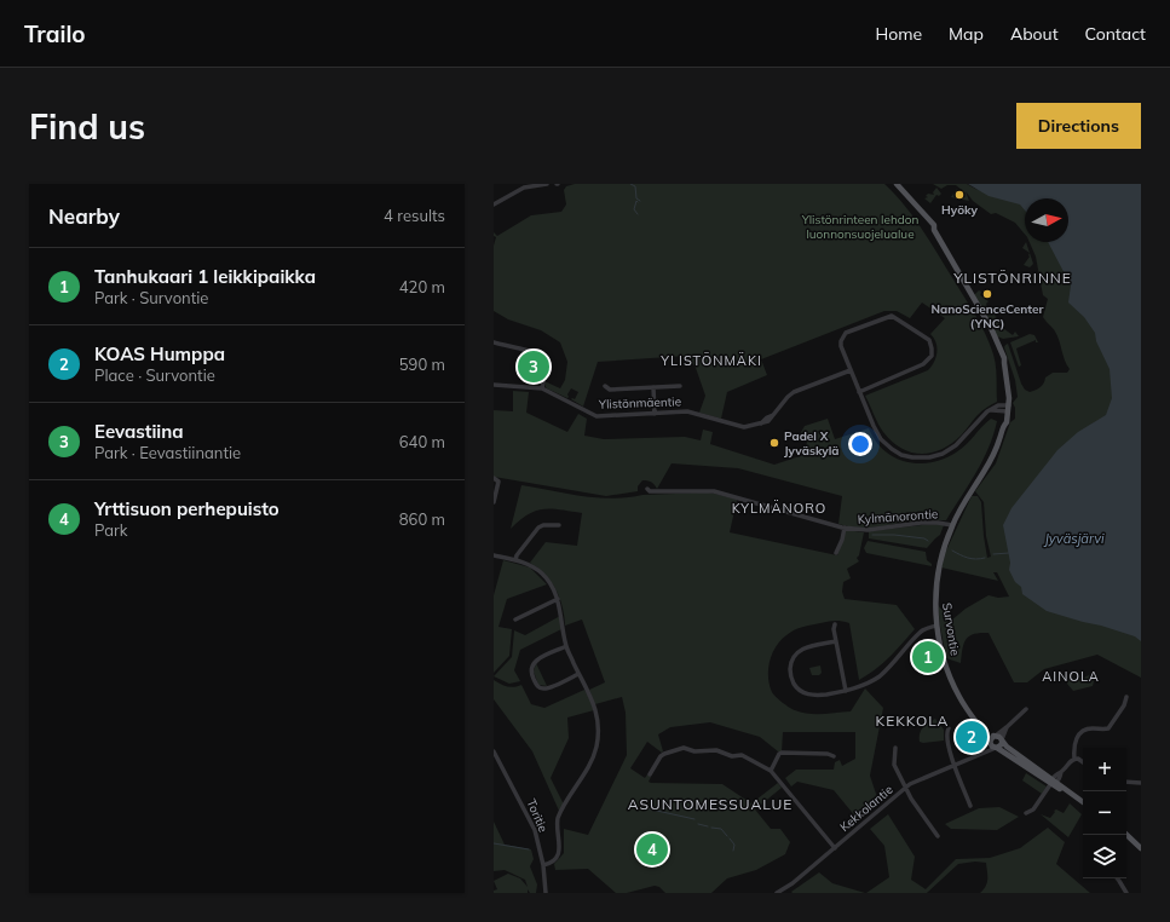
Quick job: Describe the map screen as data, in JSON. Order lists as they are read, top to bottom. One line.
{"streets":{"main road":["Survontie"],"street":["Ylistönmäentie","Kylmänorontie","Kekkolantie","Toritie"]},"crossings":[["Kylmänorontie","Survontie"],["Survontie","Kekkolantie"]],"districts":["YLISTÖNRINNE","YLISTÖNMÄKI","KYLMÄNORO","AINOLA","KEKKOLA","ASUNTOMESSUALUE"],"water":["Jyväsjärvi"],"parks":["Ylistönrinteen lehdon luonnonsuojelualue"],"places":["Hyöky","NanoScienceCenter (YNC)","Padel X Jyväskylä"],"north":"right","page":{"header":"Trailo","nav":["Home","Map","About","Contact"],"buttons":"Directions","title":"Find us","heading":["Nearby","4 results"],"list":[{"mark":"1","name":"Tanhukaari 1 leikkipaikka","note":"Park · Survontie","value":"420 m"},{"mark":"2","name":"KOAS Humppa","note":"Place · Survontie","value":"590 m"},{"mark":"3","name":"Eevastiina","note":"Park · Eevastiinantie","value":"640 m"},{"mark":"4","name":"Yrttisuon perhepuisto","note":"Park","value":"860 m"}],"pins":["3","1","2","4"],"map_buttons":["+","−"]}}
